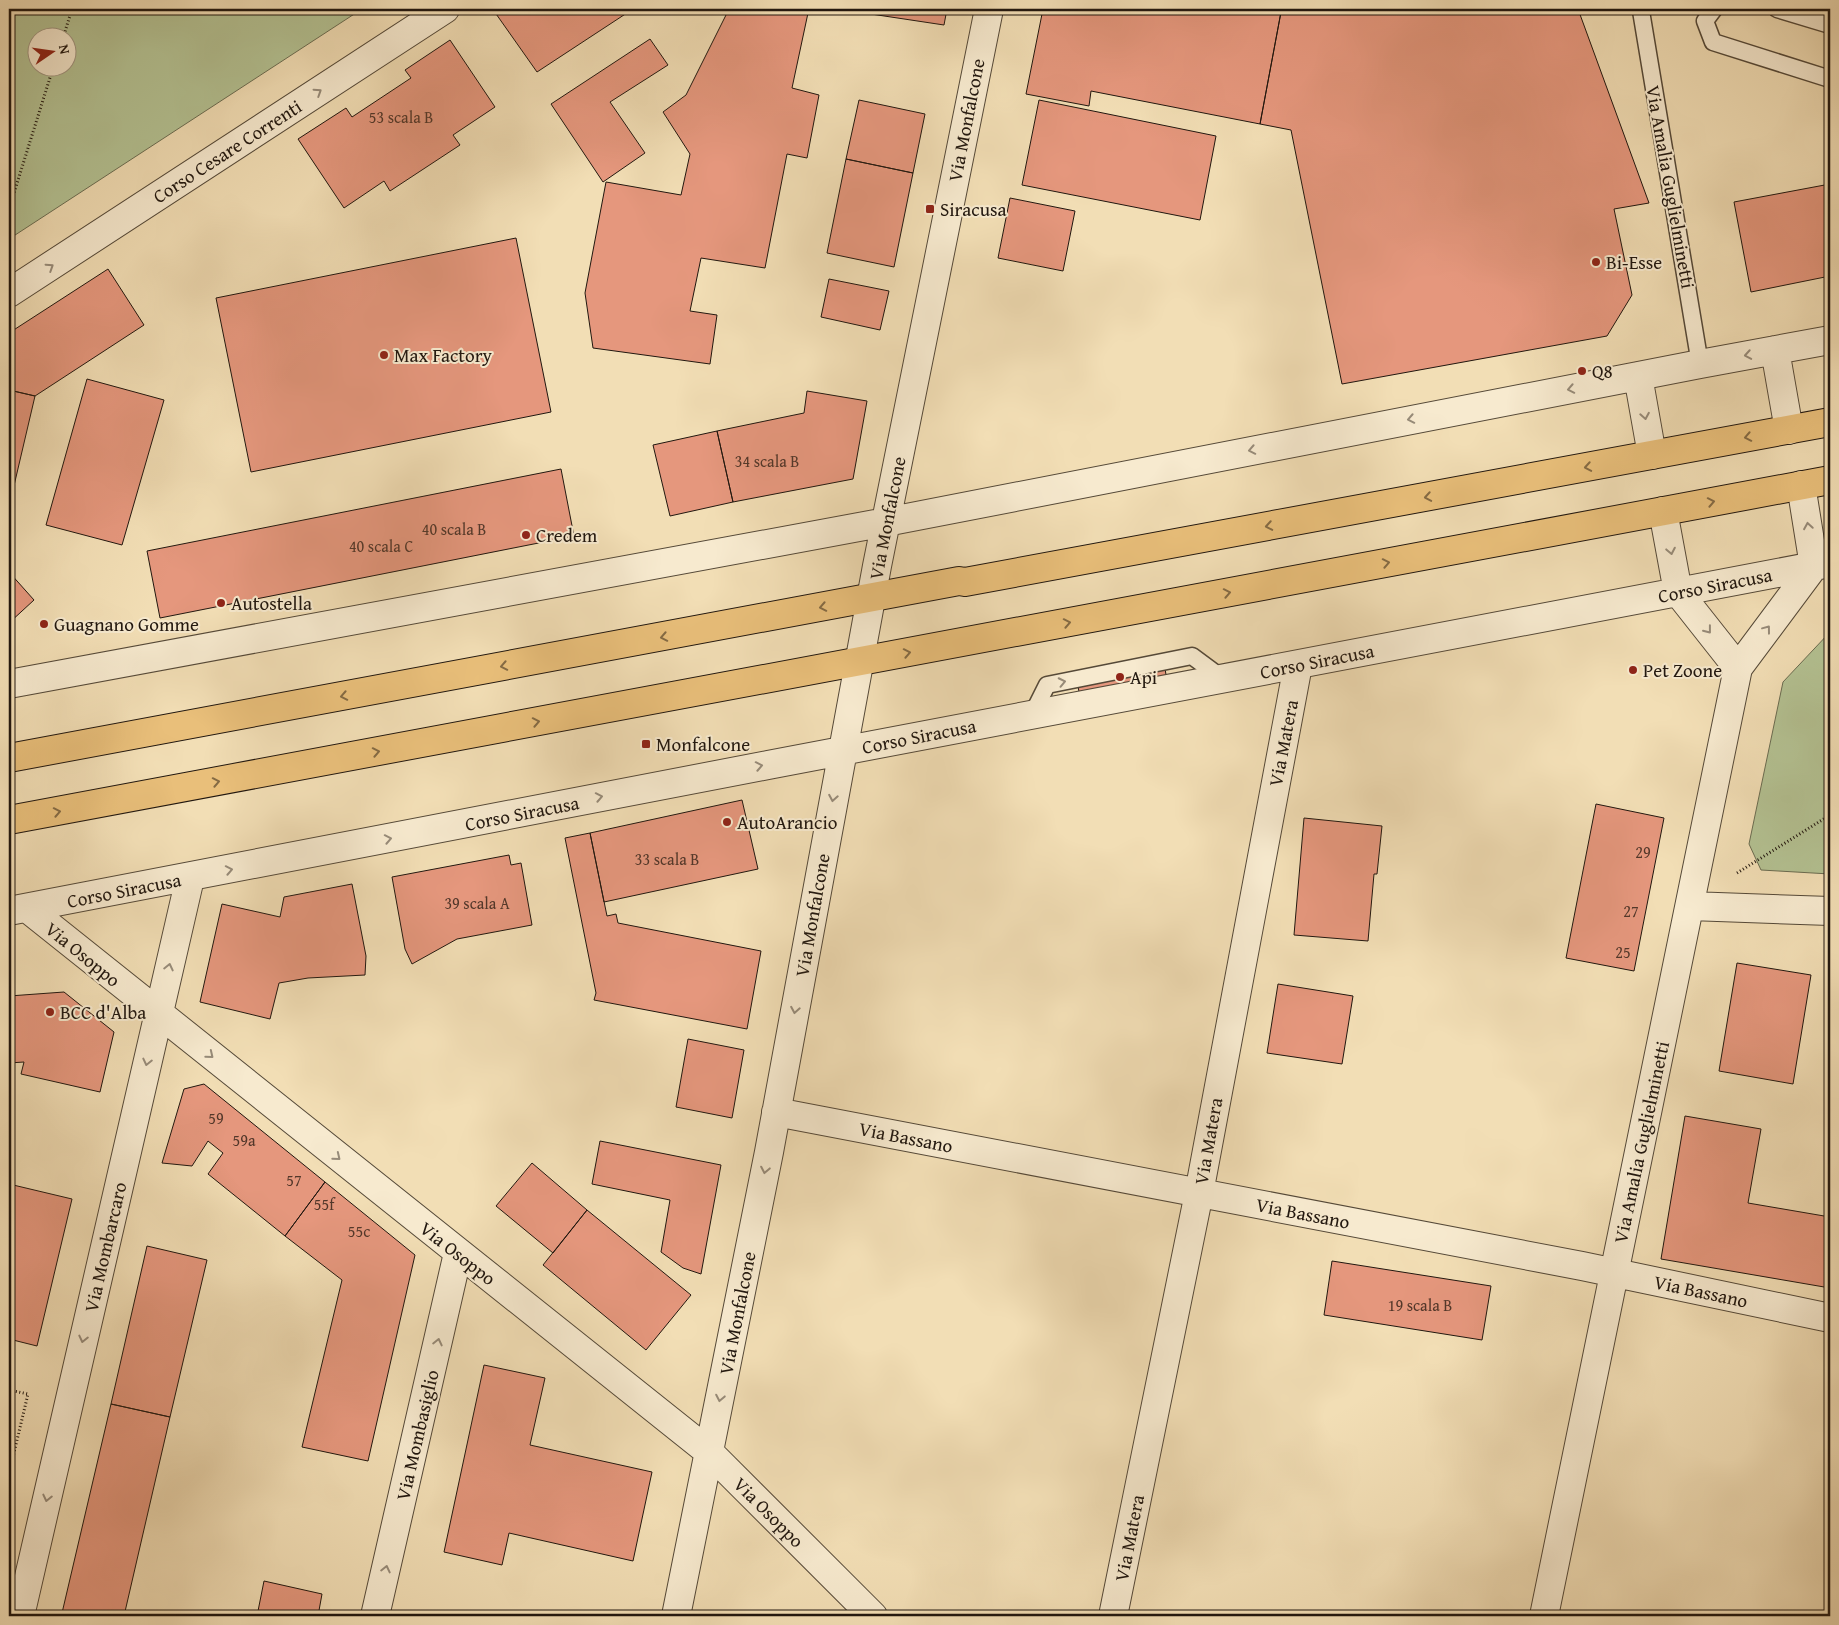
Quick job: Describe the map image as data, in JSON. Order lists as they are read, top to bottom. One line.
{"streets":{"street":["Via Monfalcone","Corso Cesare Correnti","Via Amalia Guglielminetti","Corso Siracusa","Via Matera","Via Osoppo","Via Bassano","Via Mombarcaro","Via Mombasiglio"]},"crossings":[["Via Monfalcone","Corso Siracusa"],["Via Monfalcone","Via Osoppo"],["Via Monfalcone","Via Bassano"],["Via Amalia Guglielminetti","Corso Siracusa"],["Via Amalia Guglielminetti","Via Bassano"],["Corso Siracusa","Via Matera"],["Corso Siracusa","Via Osoppo"],["Corso Siracusa","Via Mombarcaro"],["Via Matera","Via Bassano"],["Via Osoppo","Via Mombarcaro"],["Via Osoppo","Via Mombasiglio"]],"one_way":["Via Monfalcone","Corso Cesare Correnti","Via Mombasiglio"],"places":{"transit":["Siracusa","Monfalcone"],"other":["Bi-Esse","Max Factory","Q8","Credem","Autostella","Guagnano Gomme","Pet Zoone","Api","AutoArancio","BCC d'Alba"]},"house_numbers":["53 scala B","34 scala B","40 scala B","40 scala C","29","33 scala B","39 scala A","27","25","59","59a","57","55f","55c","19 scala B"],"north":"right"}
